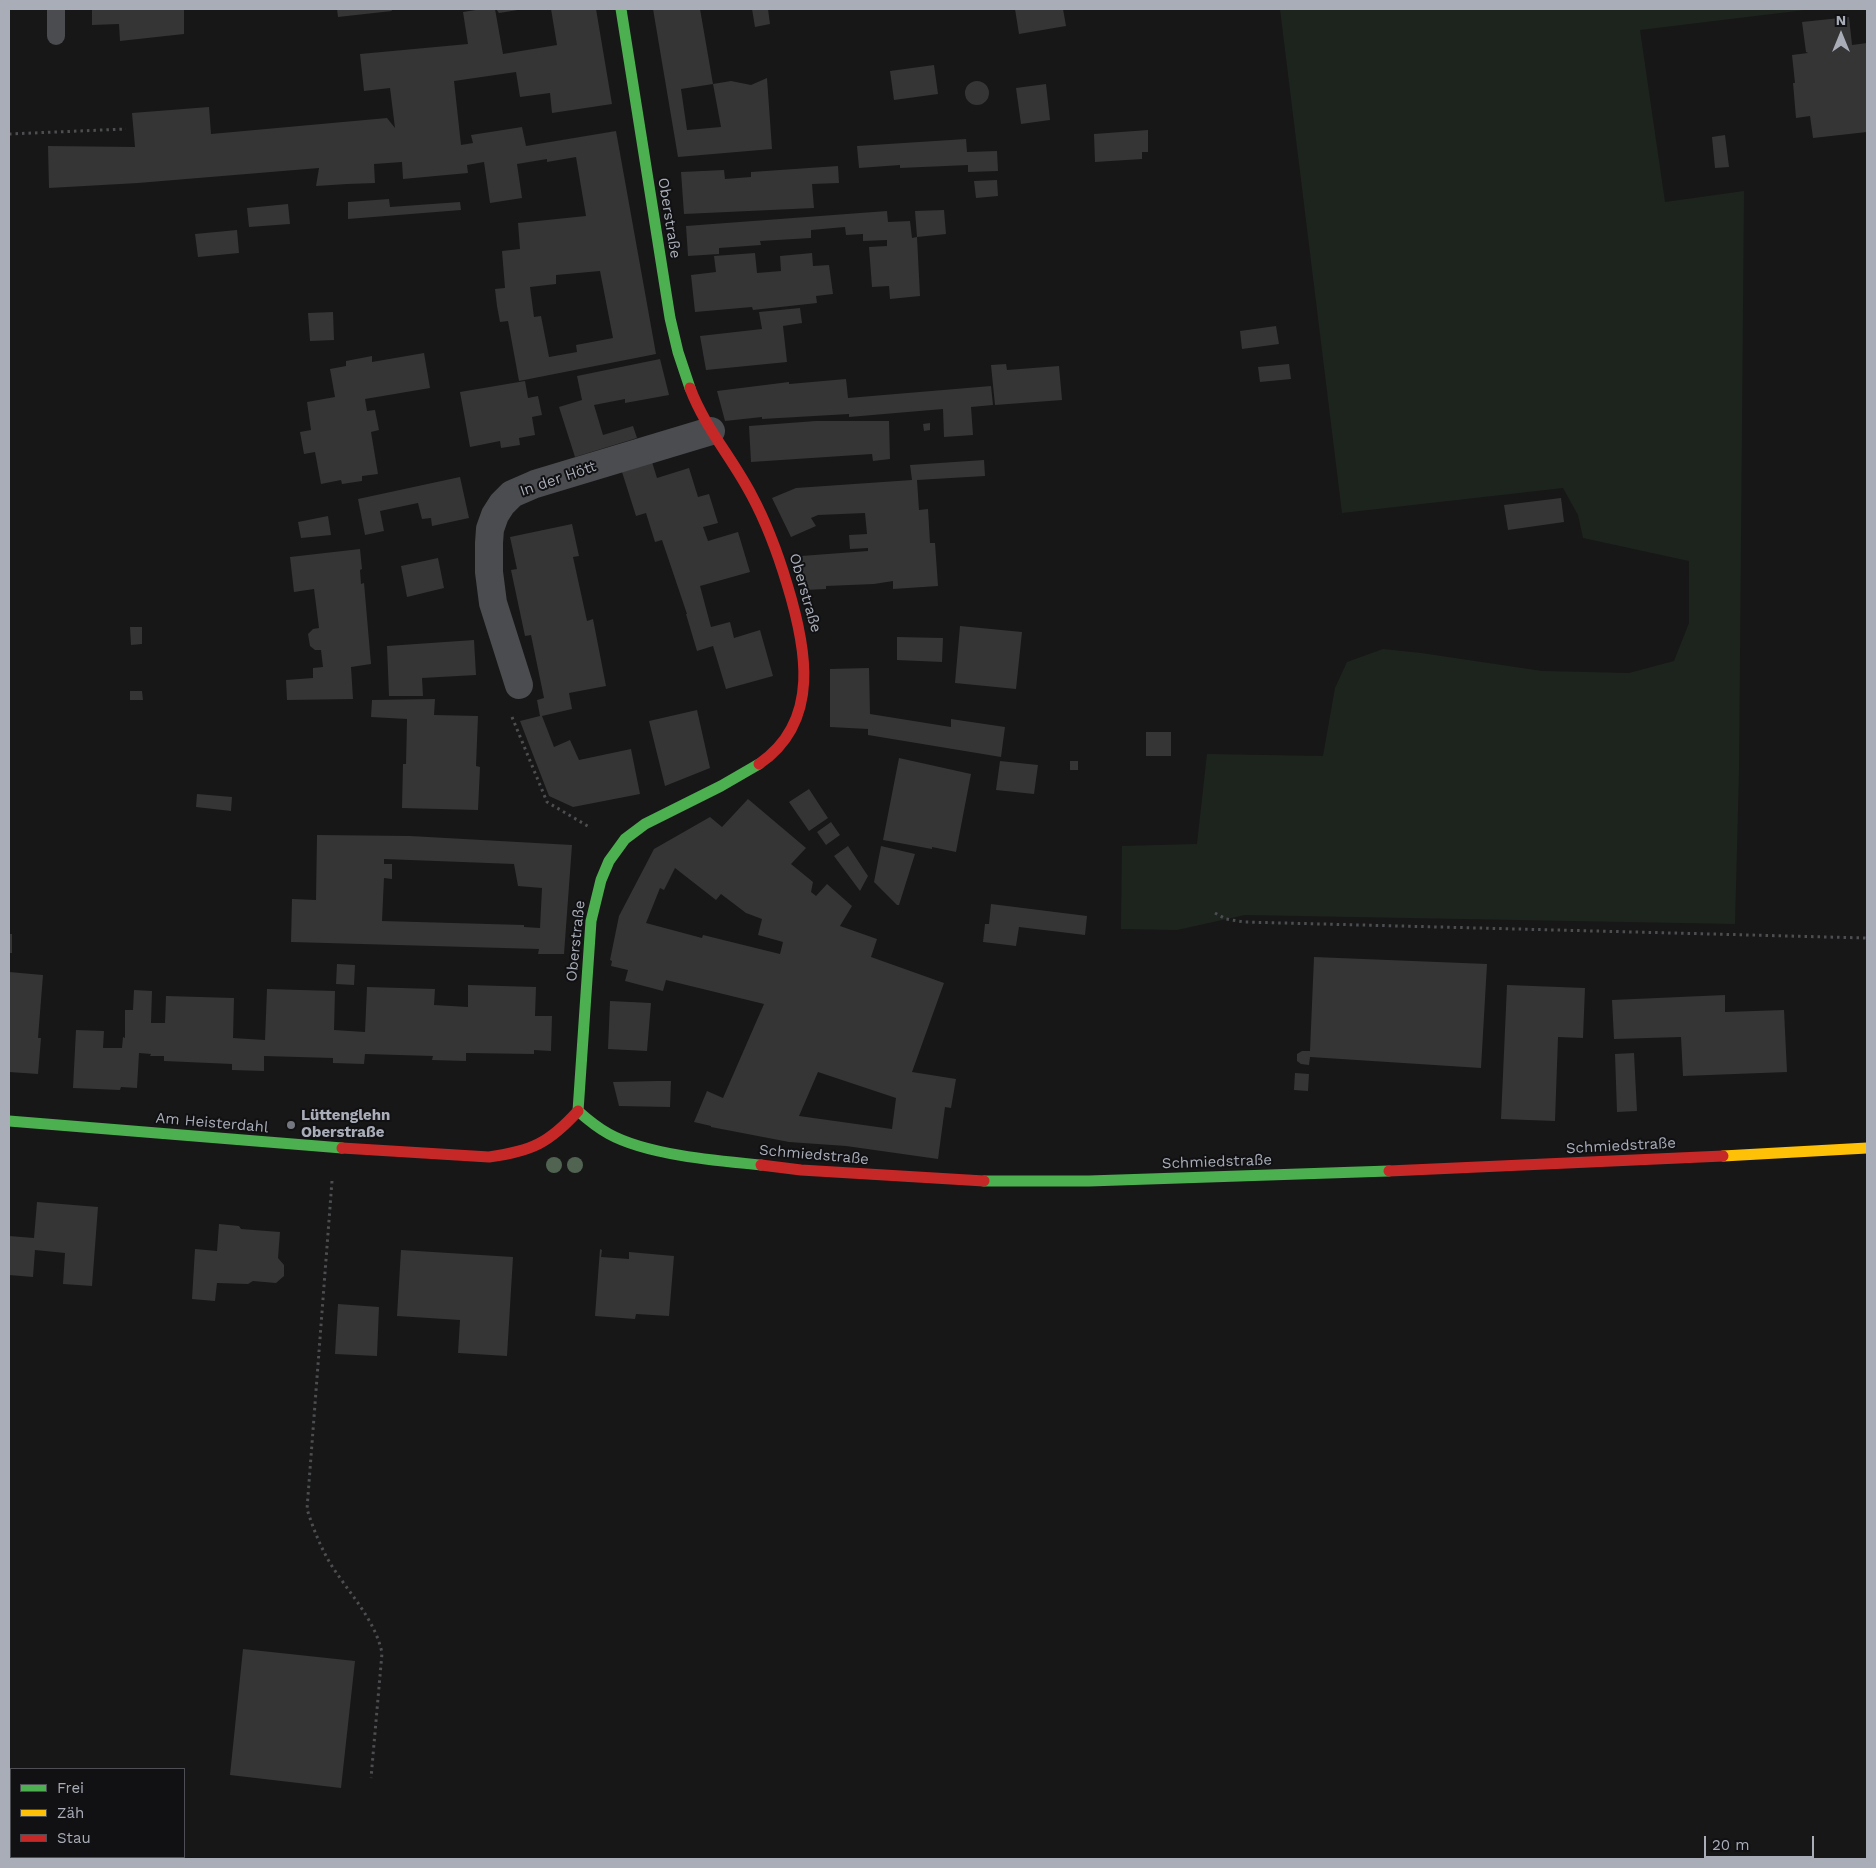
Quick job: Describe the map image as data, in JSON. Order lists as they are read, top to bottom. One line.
{"streets":{"street":["Oberstraße","In der Hött","Am Heisterdahl","Schmiedstraße"]},"crossings":[["Oberstraße","In der Hött"],["Oberstraße","Am Heisterdahl"],["Oberstraße","Schmiedstraße"],["Am Heisterdahl","Schmiedstraße"]],"places":["Lüttenglehn Oberstraße"],"legend":["Frei","Zäh","Stau"],"scale_bar":"20 m","north":"top"}
